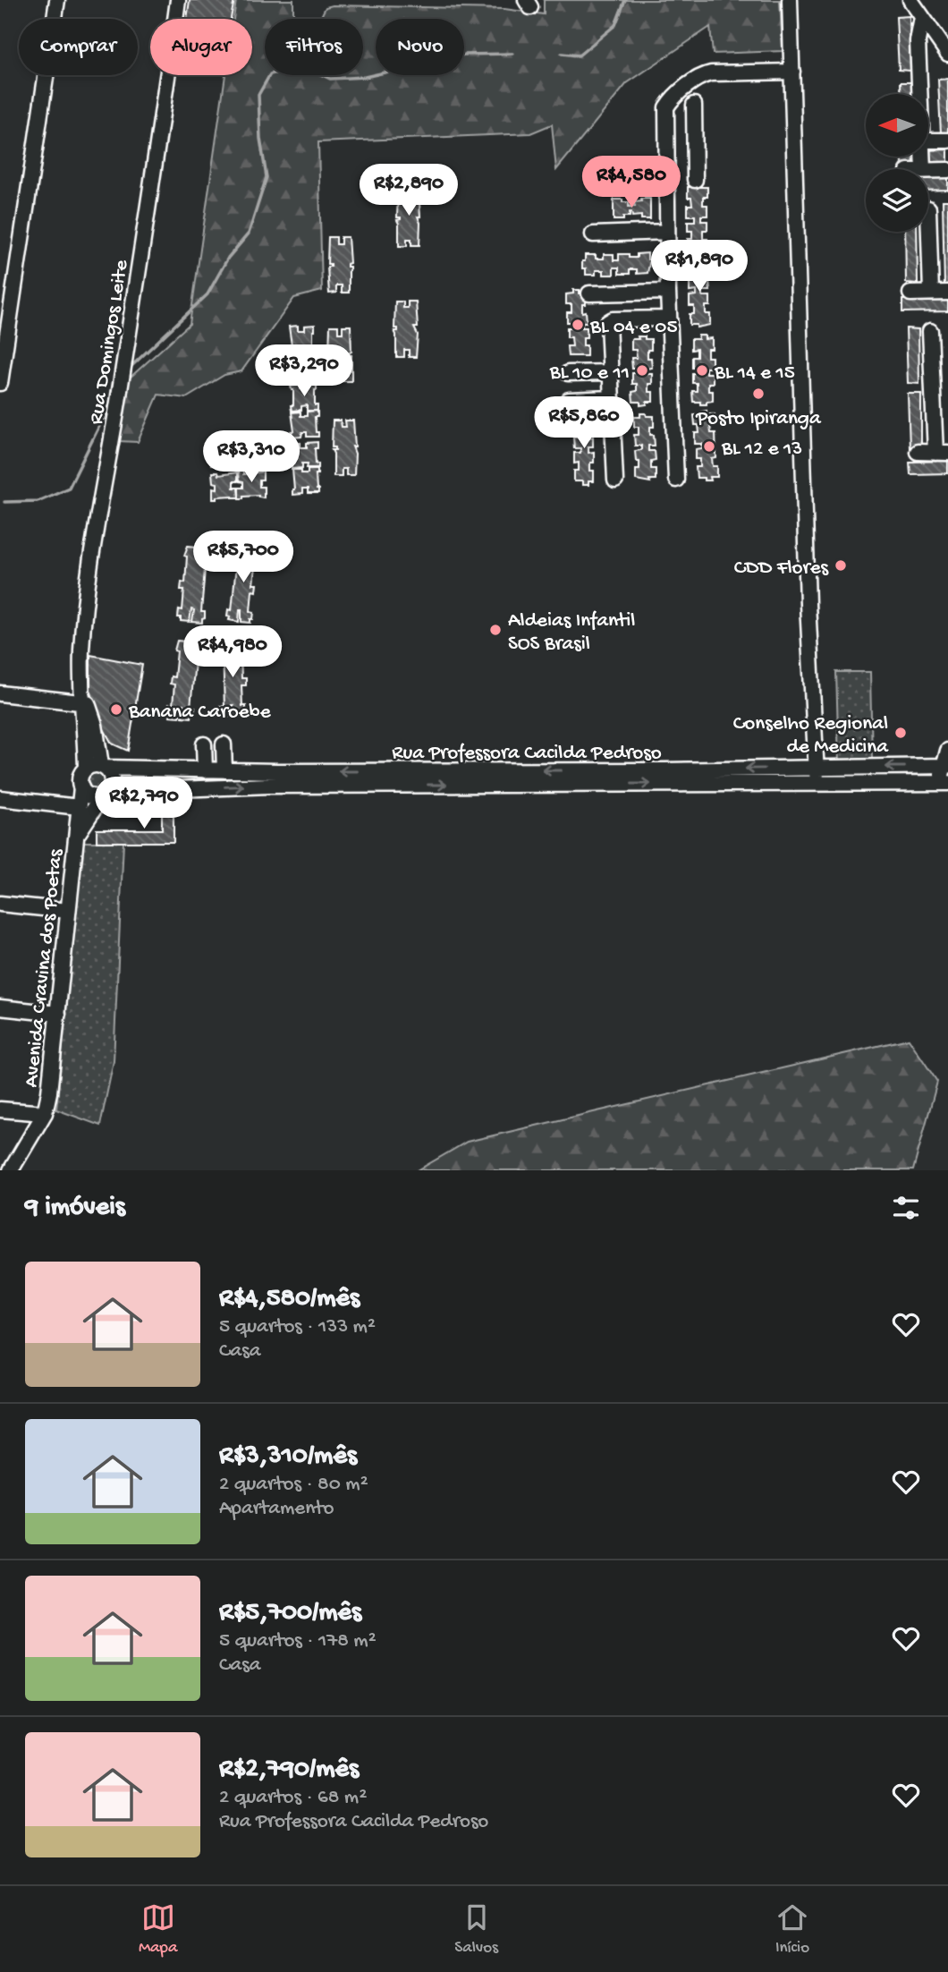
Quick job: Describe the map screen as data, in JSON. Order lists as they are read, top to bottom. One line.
{"streets":{"street":["Rua Domingos Leite","Rua Professora Cacilda Pedroso","Avenida Cravina dos Poetas"]},"crossings":[["Rua Domingos Leite","Rua Professora Cacilda Pedroso"],["Rua Domingos Leite","Avenida Cravina dos Poetas"],["Rua Professora Cacilda Pedroso","Avenida Cravina dos Poetas"]],"places":["BL 04 e 05","BL 10 e 11","BL 14 e 15","Posto Ipiranga","BL 12 e 13","CDD Flores","Aldeias Infantil SOS Brasil","Banana Caroebe","Conselho Regional de Medicina"],"north":"left","page":{"chip":["Comprar","Alugar","Filtros","Novo"],"price":["R$4,580","R$2,890","R$1,890","R$3,290","R$5,860","R$3,310","R$5,700","R$4,980","R$2,790"],"heading":"9 imóveis","list":[{"name":"R$4,580/mês","note":"5 quartos · 133 m² · Casa"},{"name":"R$3,310/mês","note":"2 quartos · 80 m² · Apartamento"},{"name":"R$5,700/mês","note":"5 quartos · 178 m² · Casa"},{"name":"R$2,790/mês","note":"2 quartos · 68 m² · Rua Professora Cacilda Pedroso"}],"tabs":["Mapa","Salvos","Início"]}}
